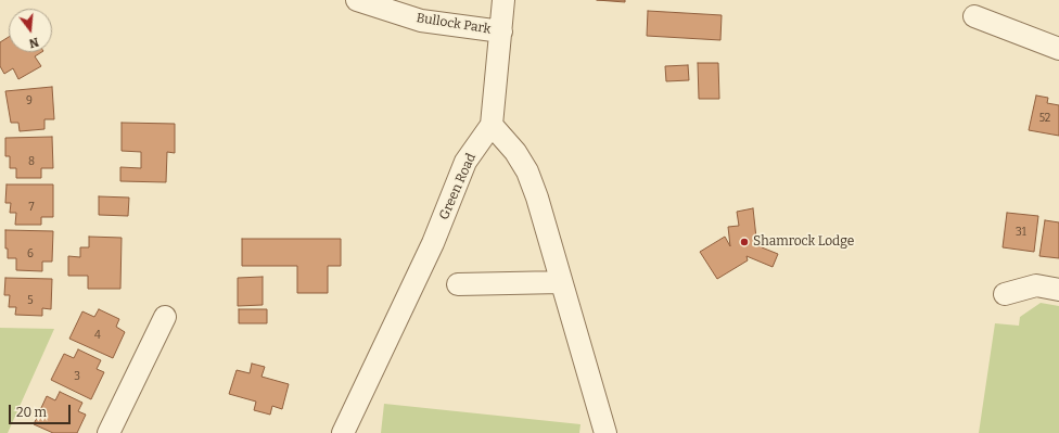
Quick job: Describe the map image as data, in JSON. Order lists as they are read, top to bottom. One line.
{"streets":{"street":["Bullock Park","Green Road"]},"places":["Shamrock Lodge"],"house_numbers":["9","52","8","7","31","6","5","4","3"],"scale_bar":"20 m","north":"bottom"}
